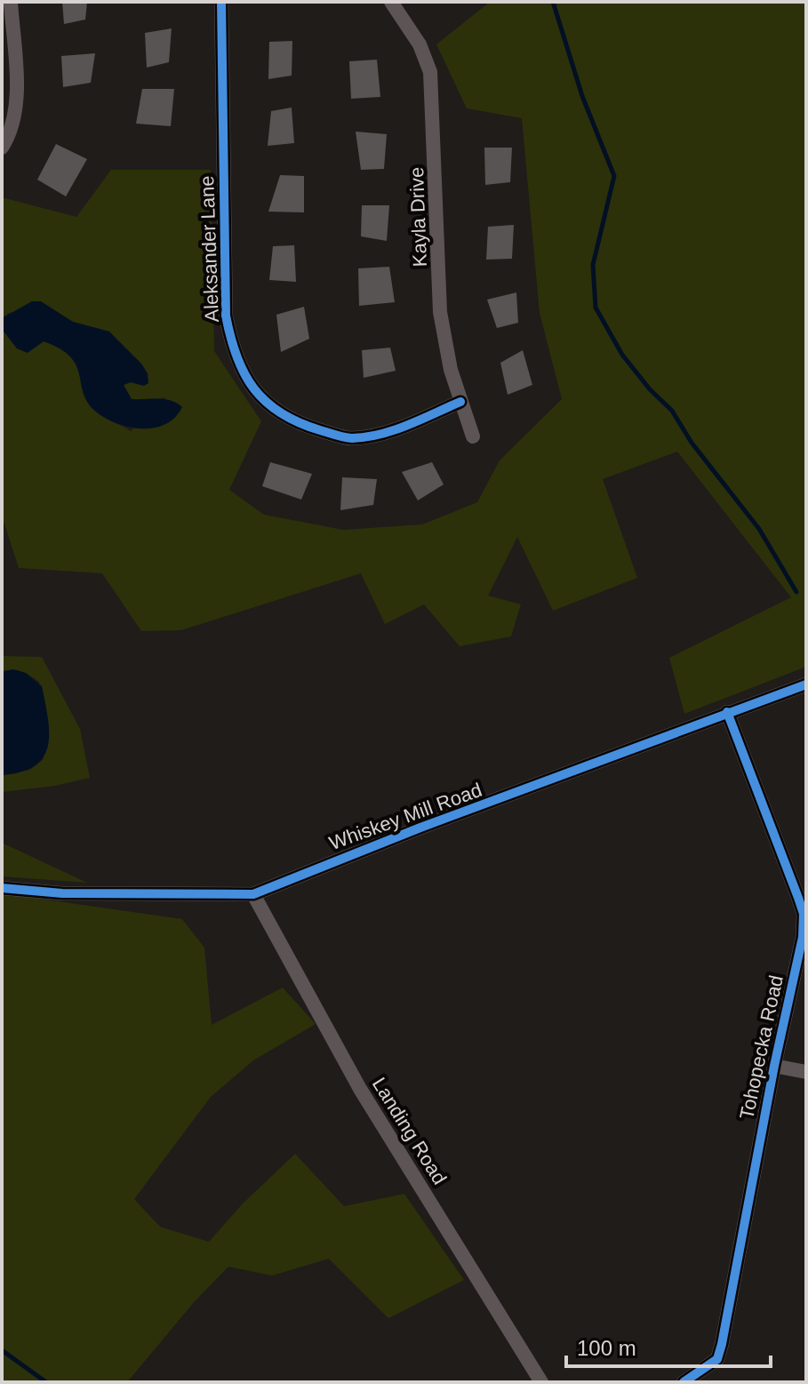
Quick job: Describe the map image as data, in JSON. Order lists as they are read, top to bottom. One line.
{"streets":{"street":["Kayla Drive","Aleksander Lane","Whiskey Mill Road","Tohopecka Road","Landing Road"]},"crossings":[["Kayla Drive","Aleksander Lane"],["Whiskey Mill Road","Tohopecka Road"],["Whiskey Mill Road","Landing Road"]],"scale_bar":"100 m"}
